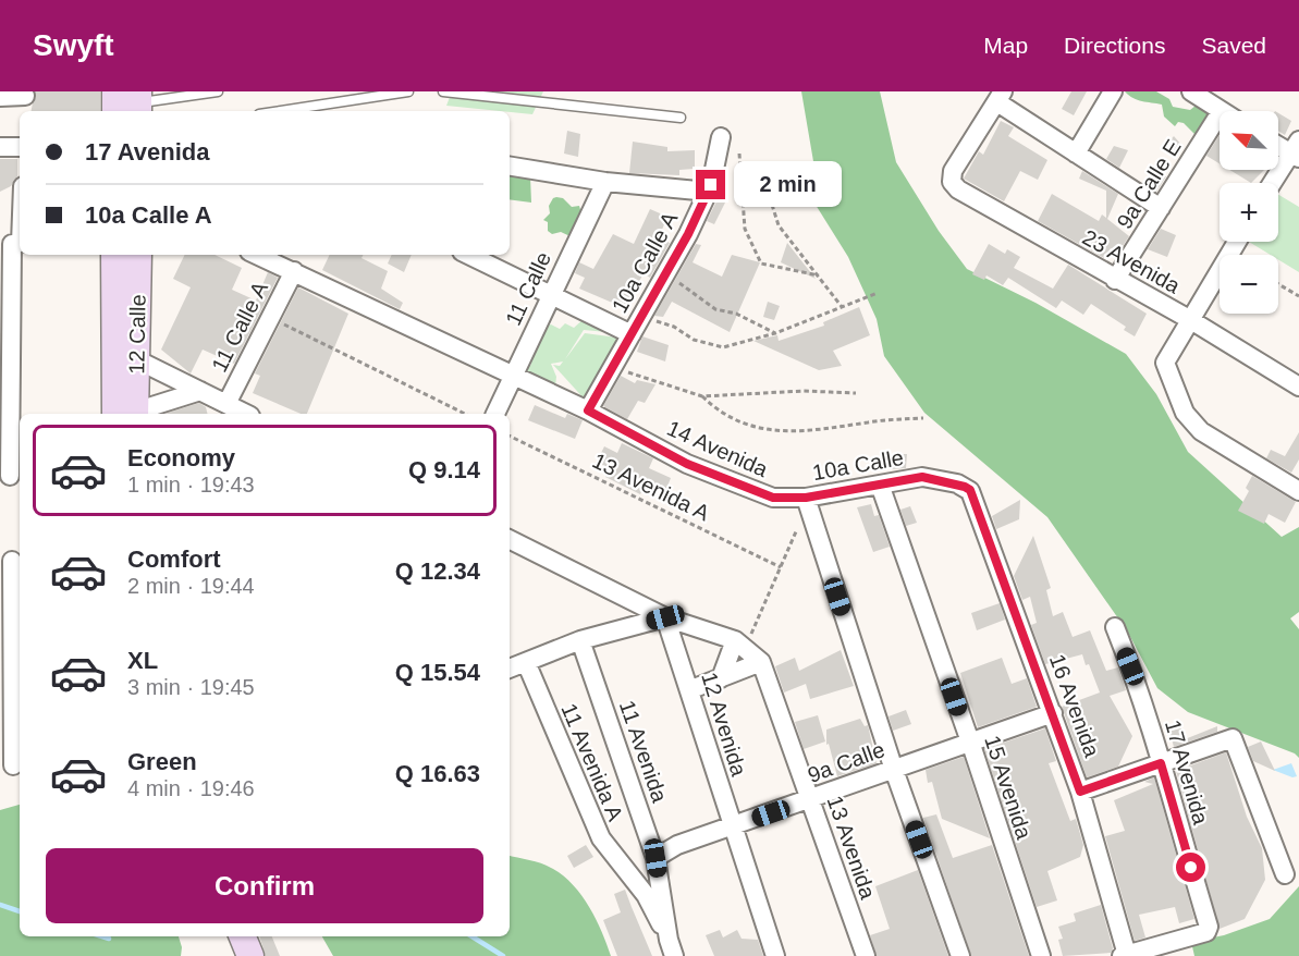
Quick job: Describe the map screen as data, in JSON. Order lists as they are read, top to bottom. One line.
{"streets":{"main road":["12 Calle"],"street":["9a Calle E","23 Avenida","10a Calle A","11 Calle","11 Calle A","14 Avenida","10a Calle","16 Avenida","12 Avenida","11 Avenida","11 Avenida A","9a Calle","17 Avenida","15 Avenida","13 Avenida"],"path":["13 Avenida A"]},"crossings":[["9a Calle E","23 Avenida"],["10a Calle A","14 Avenida"],["11 Calle","14 Avenida"],["11 Calle A","14 Avenida"],["14 Avenida","10a Calle"],["10a Calle","16 Avenida"],["10a Calle","15 Avenida"],["16 Avenida","9a Calle"],["16 Avenida","17 Avenida"],["12 Avenida","9a Calle"],["12 Avenida","13 Avenida"],["11 Avenida","11 Avenida A"],["11 Avenida","9a Calle"],["9a Calle","15 Avenida"],["9a Calle","13 Avenida"]],"north":"top left","page":{"header":"Swyft","nav":["Map","Directions","Saved"],"map_buttons":["+","−"],"banner":["17 Avenida","10a Calle A"],"bubble":"2 min","list":[{"name":"Economy","note":"1 min · 19:43","value":"Q 9.14"},{"name":"Comfort","note":"2 min · 19:44","value":"Q 12.34"},{"name":"XL","note":"3 min · 19:45","value":"Q 15.54"},{"name":"Green","note":"4 min · 19:46","value":"Q 16.63"}],"buttons":"Confirm"}}
